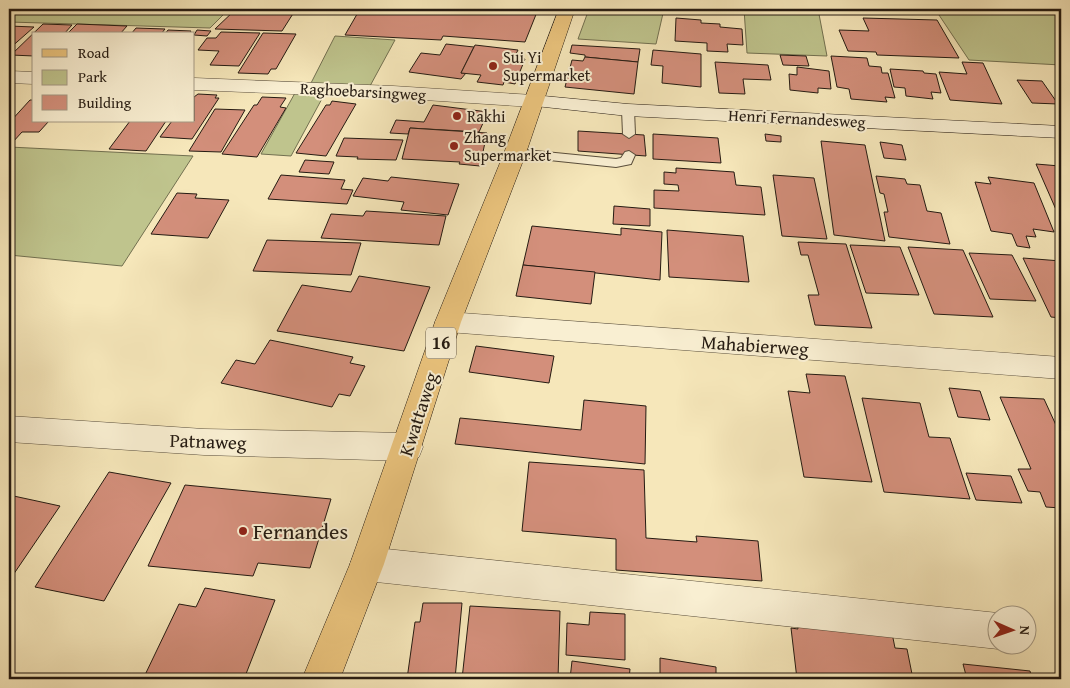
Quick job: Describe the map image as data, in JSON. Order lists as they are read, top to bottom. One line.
{"streets":{"main road":["16","Kwattaweg"],"street":["Raghoebarsingweg","Henri Fernandesweg","Mahabierweg","Patnaweg"]},"crossings":[["Raghoebarsingweg","Henri Fernandesweg"],["Raghoebarsingweg","Kwattaweg"],["Henri Fernandesweg","Kwattaweg"],["Mahabierweg","Kwattaweg"],["Kwattaweg","Patnaweg"]],"places":["Sui Yi Supermarket","Rakhi","Zhang Supermarket","Fernandes"],"legend":["Road","Park","Building"],"north":"right"}
